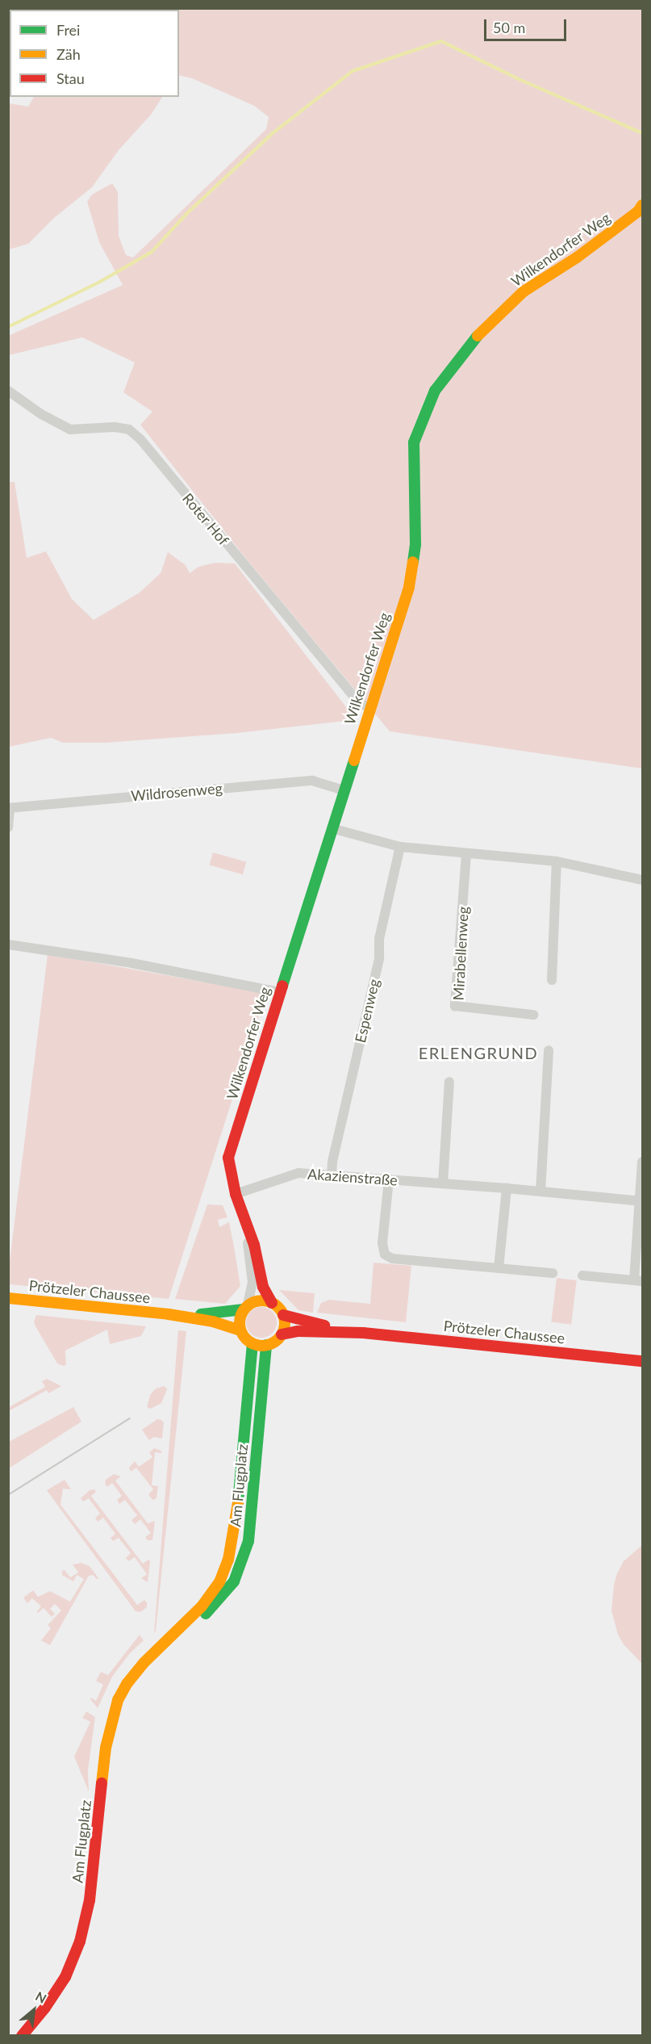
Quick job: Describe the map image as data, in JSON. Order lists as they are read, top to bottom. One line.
{"streets":{"street":["Wilkendorfer Weg","Roter Hof","Wildrosenweg","Mirabellenweg","Espenweg","Akazienstraße","Prötzeler Chaussee","Am Flugplatz"]},"crossings":[["Wilkendorfer Weg","Roter Hof"],["Wilkendorfer Weg","Wildrosenweg"],["Wilkendorfer Weg","Akazienstraße"],["Wilkendorfer Weg","Prötzeler Chaussee"],["Wilkendorfer Weg","Am Flugplatz"],["Espenweg","Akazienstraße"],["Prötzeler Chaussee","Am Flugplatz"]],"districts":["ERLENGRUND"],"legend":["Frei","Zäh","Stau"],"scale_bar":"50 m","north":"top right"}
